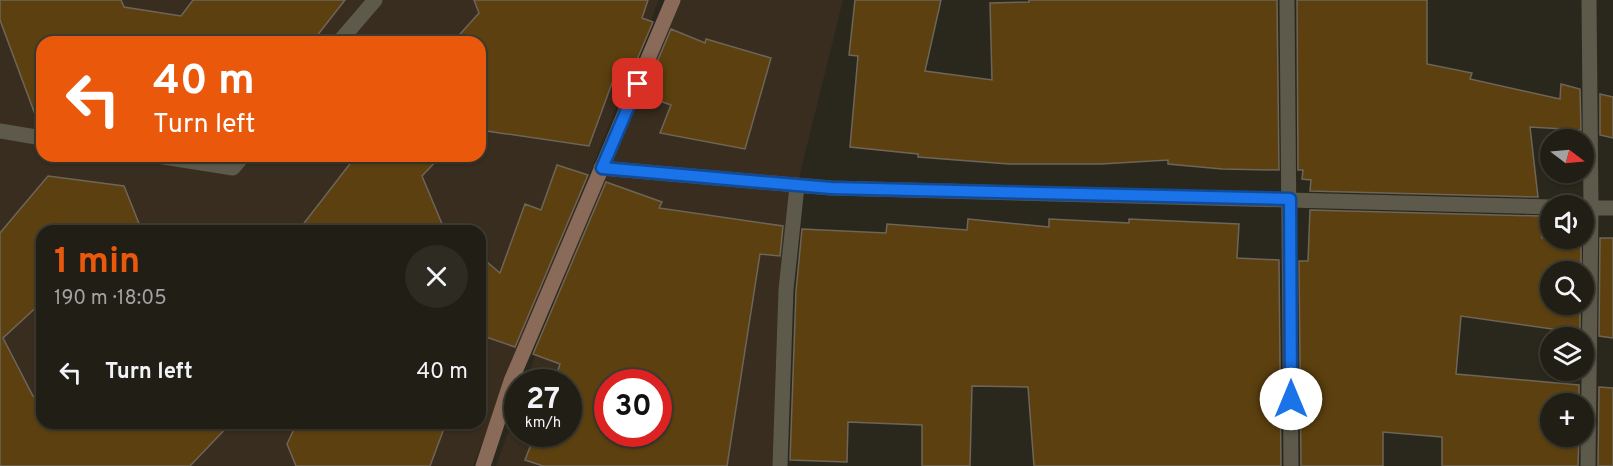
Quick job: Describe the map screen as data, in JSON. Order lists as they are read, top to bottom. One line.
{"north":"right","page":{"turn":["40 m","Turn left"],"map_buttons":"+","heading":["1 min","190 m · 18:05"],"list":[{"name":"Turn left","value":"40 m"}],"speed":"27 km/h","limit":"30"}}
